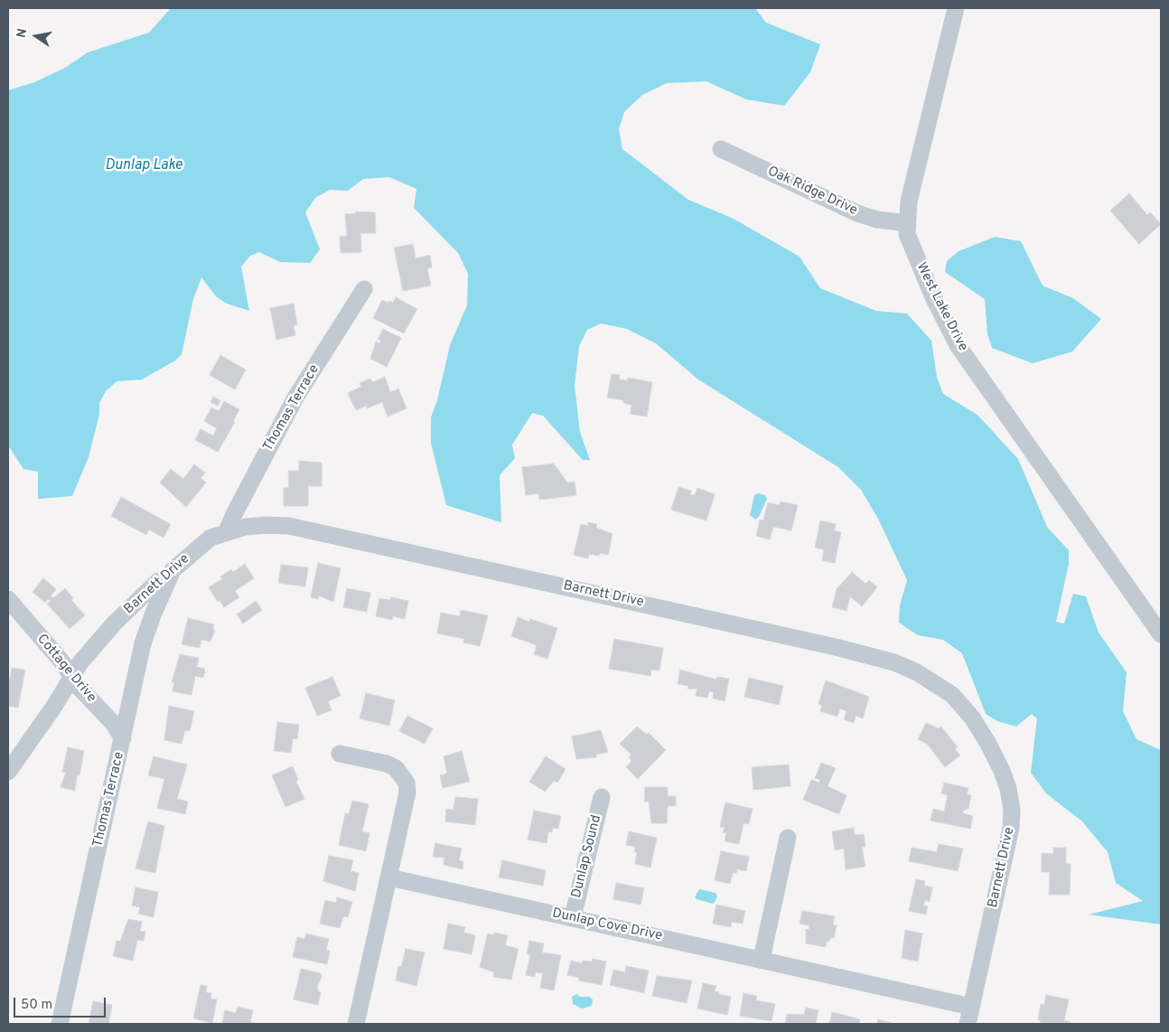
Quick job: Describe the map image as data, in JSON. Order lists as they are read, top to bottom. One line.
{"streets":{"street":["Oak Ridge Drive","West Lake Drive","Thomas Terrace","Barnett Drive","Cottage Drive","Dunlap Sound","Dunlap Cove Drive"]},"crossings":[["Oak Ridge Drive","West Lake Drive"],["Thomas Terrace","Barnett Drive"],["Thomas Terrace","Cottage Drive"],["Barnett Drive","Cottage Drive"],["Barnett Drive","Dunlap Cove Drive"],["Dunlap Sound","Dunlap Cove Drive"]],"water":["Dunlap Lake"],"scale_bar":"50 m","north":"left"}
